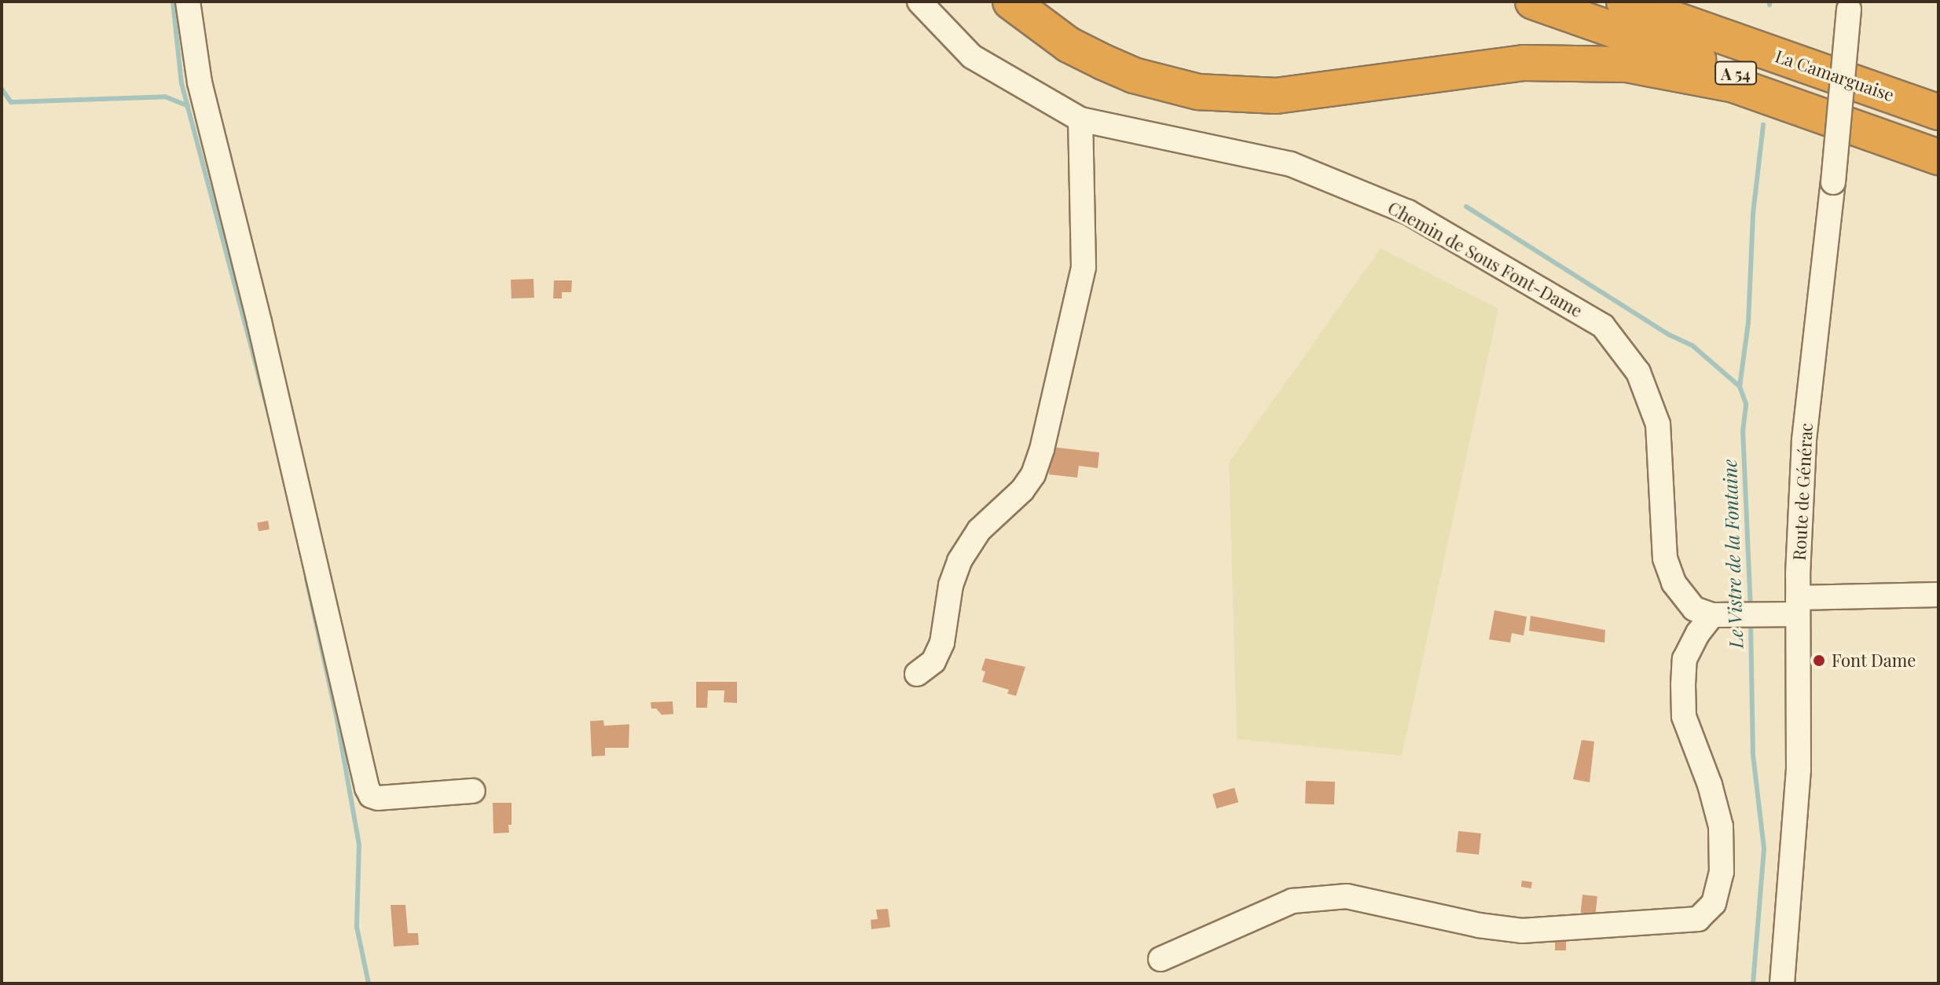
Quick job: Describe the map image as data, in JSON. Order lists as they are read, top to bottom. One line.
{"streets":{"highway":["A 54","La Camarguaise"],"street":["Chemin de Sous Font-Dame","Route de Générac"]},"water":["Le Vistre de la Fontaine"],"places":["Font Dame"]}
